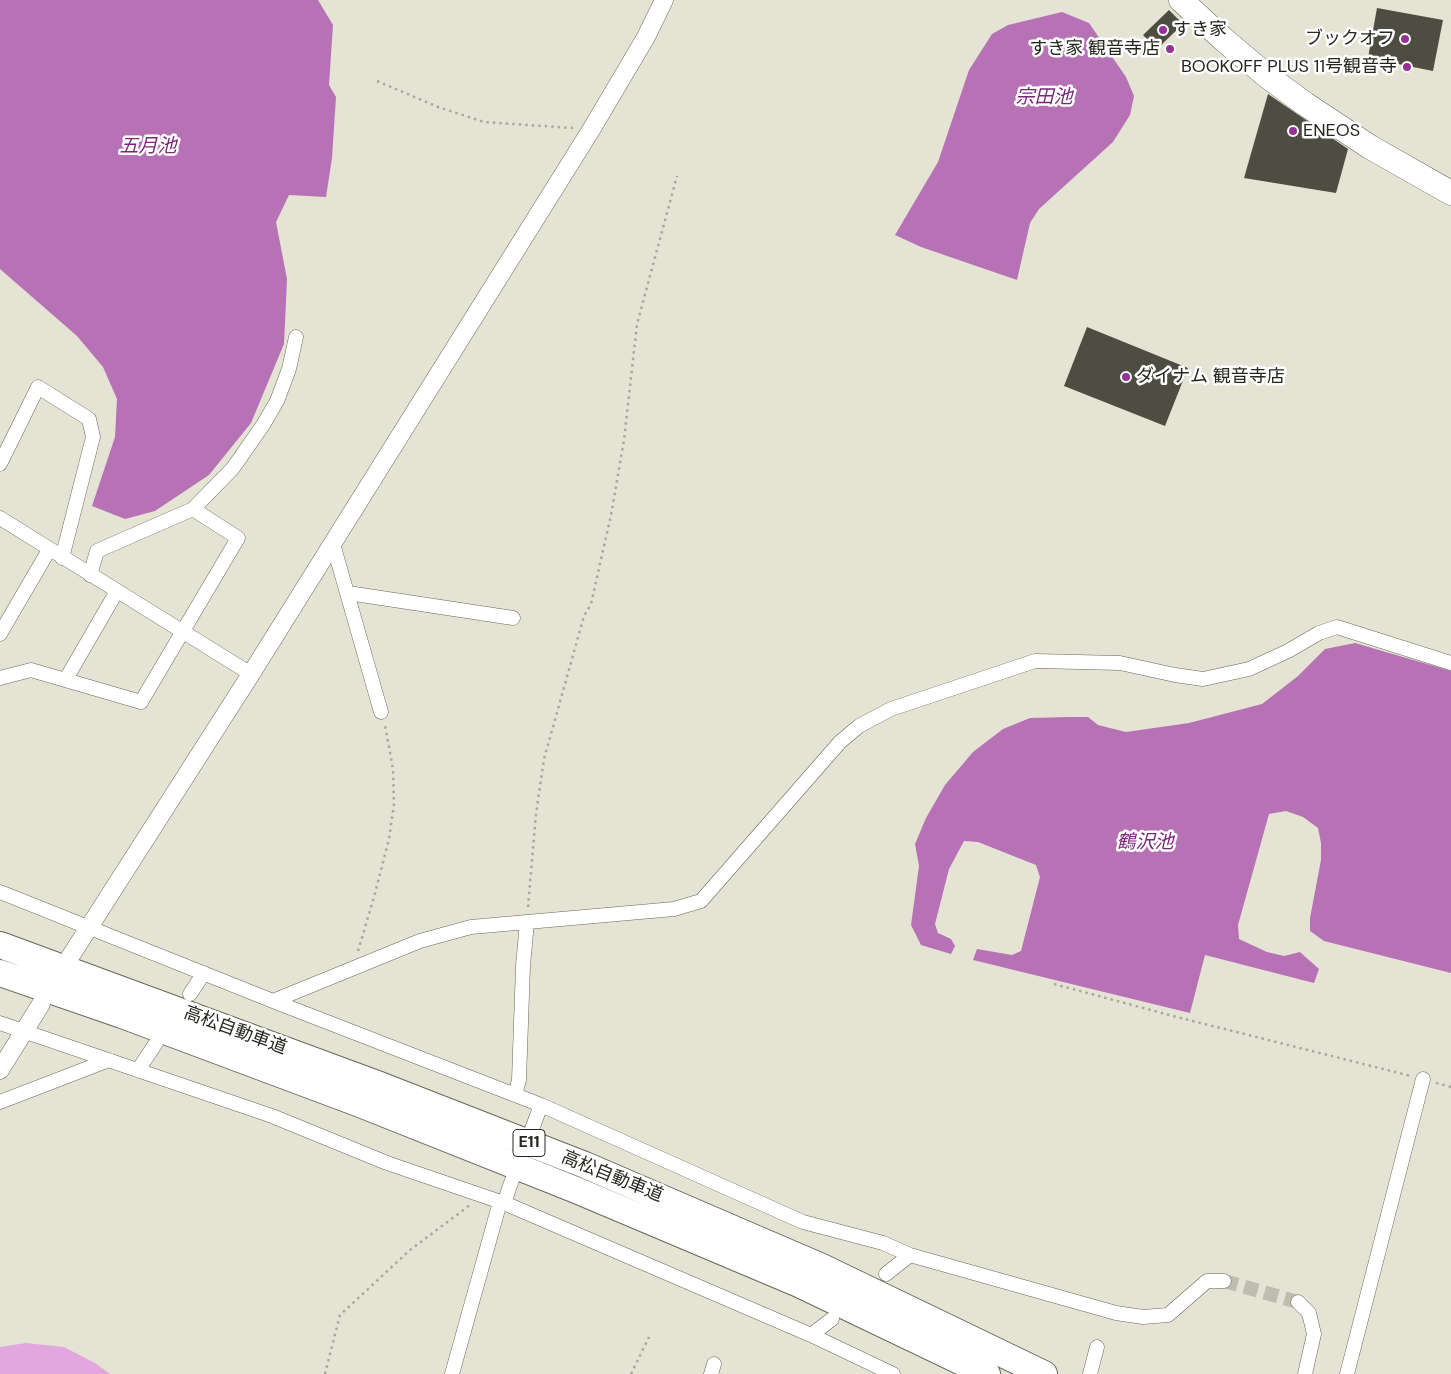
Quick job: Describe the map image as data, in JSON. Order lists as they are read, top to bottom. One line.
{"streets":{"highway":["高松自動車道","E11"]},"water":["宗田池","五月池","鶴沢池"],"places":["すき家","ブックオフ","すき家 観音寺店","BOOKOFF PLUS 11号観音寺","ENEOS","ダイナム 観音寺店"]}
